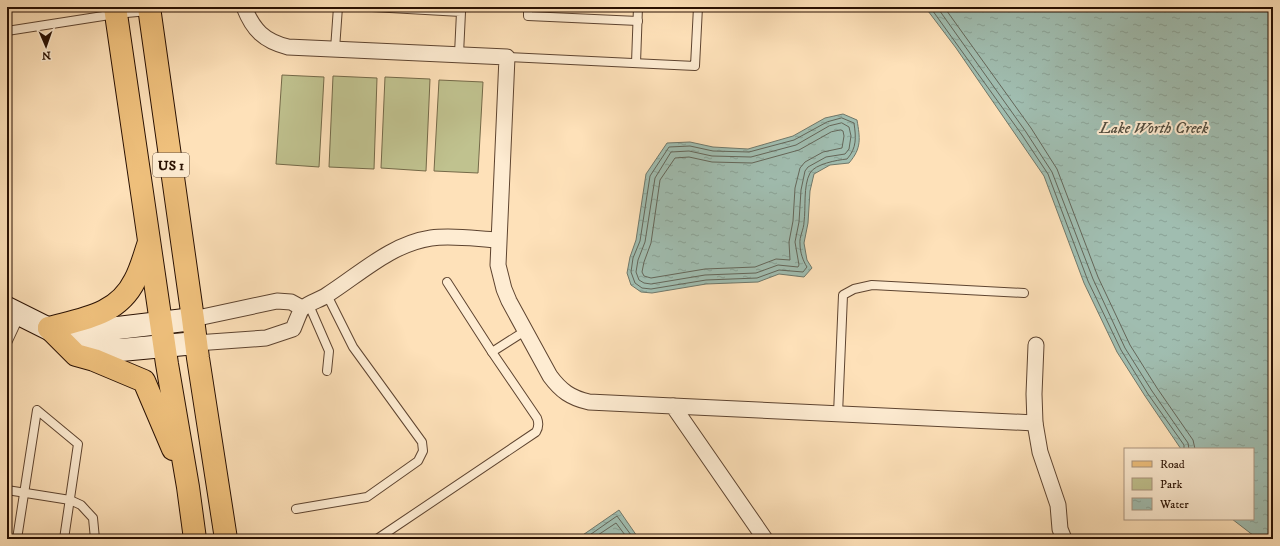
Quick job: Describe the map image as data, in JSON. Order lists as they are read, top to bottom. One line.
{"streets":{"main road":["US 1"]},"water":["Lake Worth Creek"],"legend":["Road","Park","Water"],"north":"bottom"}
